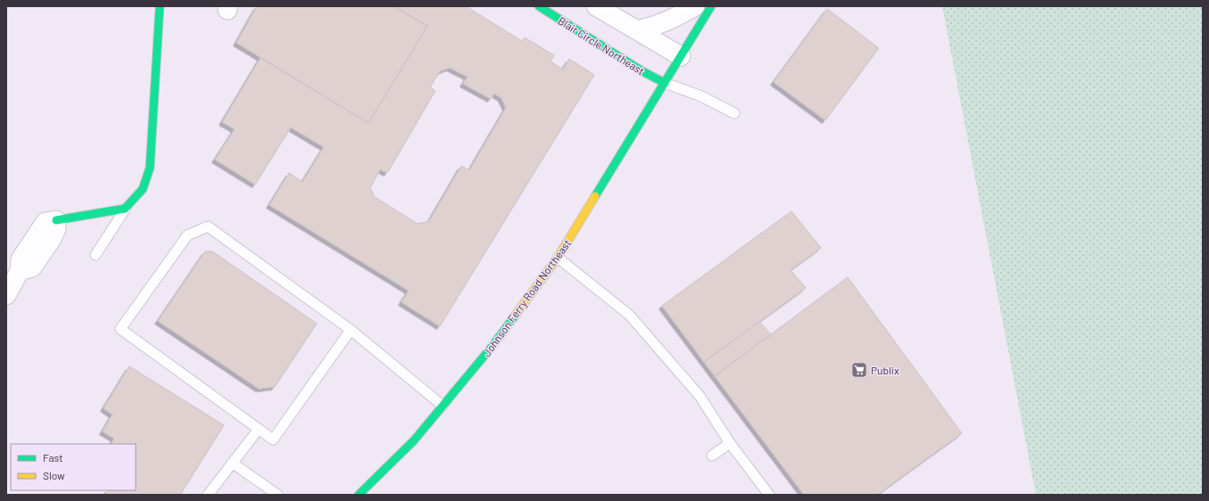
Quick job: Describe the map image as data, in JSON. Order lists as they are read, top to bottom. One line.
{"streets":{"main road":["Blair Circle Northeast","Johnson Ferry Road Northeast"]},"crossings":[["Blair Circle Northeast","Johnson Ferry Road Northeast"]],"places":{"supermarket":["Publix"]},"legend":["Fast","Slow"]}
